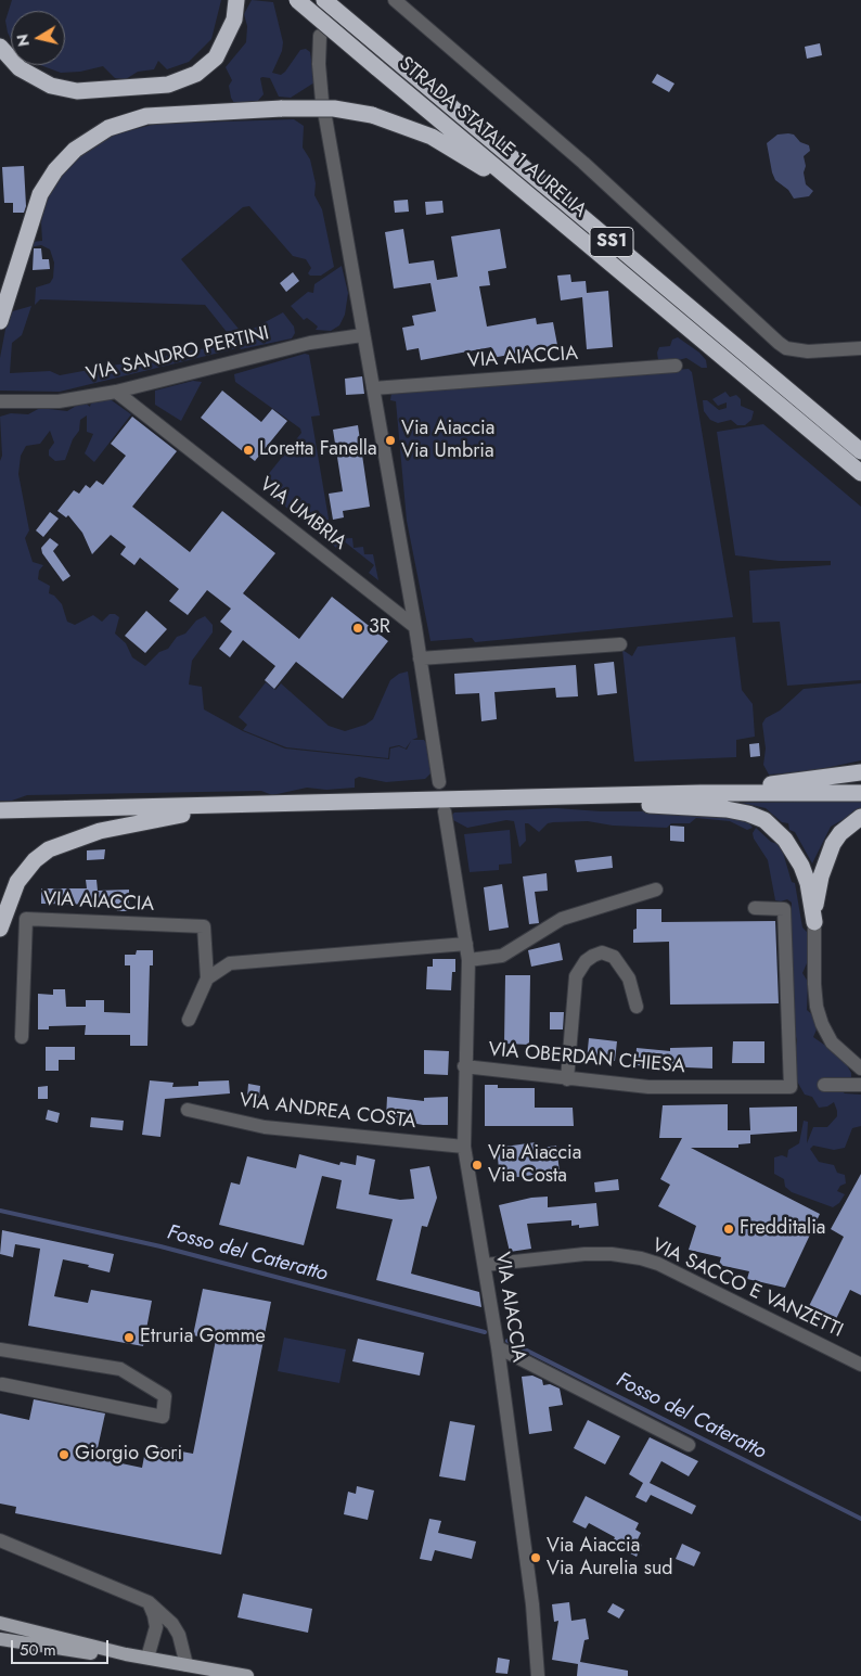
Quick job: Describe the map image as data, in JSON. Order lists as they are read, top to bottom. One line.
{"streets":{"highway":["STRADA STATALE 1 AURELIA","SS1"],"street":["VIA SANDRO PERTINI","VIA AIACCIA","VIA UMBRIA","VIA OBERDAN CHIESA","VIA ANDREA COSTA","VIA SACCO E VANZETTI"]},"crossings":[["VIA SANDRO PERTINI","VIA UMBRIA"],["VIA AIACCIA","VIA OBERDAN CHIESA"],["VIA AIACCIA","VIA ANDREA COSTA"],["VIA AIACCIA","VIA SACCO E VANZETTI"]],"water":["Fosso del Cateratto"],"places":["Via Aiaccia Via Umbria","Loretta Fanella","3R","Via Aiaccia Via Costa","Fredditalia","Etruria Gomme","Giorgio Gori","Via Aiaccia Via Aurelia sud"],"scale_bar":"50 m","north":"left"}
